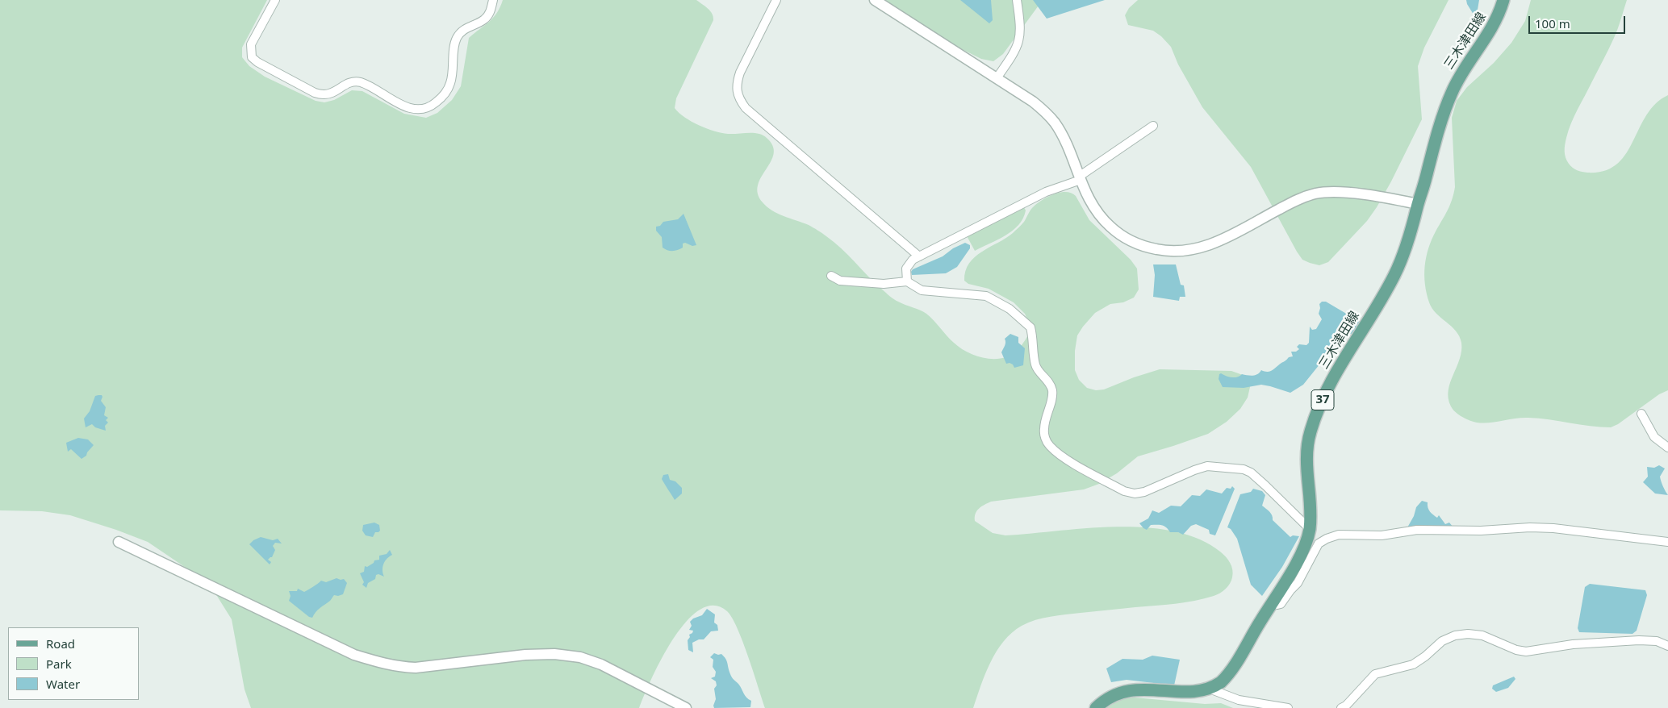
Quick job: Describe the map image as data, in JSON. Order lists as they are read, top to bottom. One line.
{"streets":{"main road":["三木津田線","37"]},"legend":["Road","Park","Water"],"scale_bar":"100 m"}
